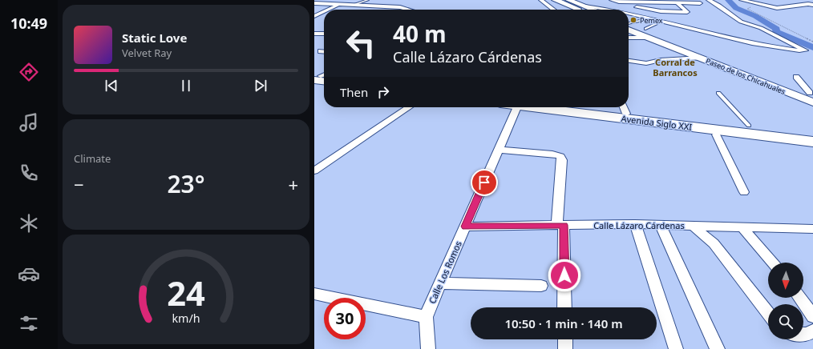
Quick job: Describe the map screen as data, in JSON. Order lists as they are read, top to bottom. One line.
{"streets":{"highway":["Avenida Siglo XXI"],"main road":["Paseo de los Chicahuales"],"street":["Calle Lázaro Cárdenas","Calle Los Romos"]},"crossings":[["Calle Lázaro Cárdenas","Calle Los Romos"]],"districts":["Corral de Barrancos"],"places":["Pemex"],"north":"bottom","page":{"tabs":"10:49","turn":["40 m","Calle Lázaro Cárdenas"],"song":["Static Love","Velvet Ray"],"then":"Then","tile":"Climate","heat":["−","23°","+"],"limit":"30","trip":"10:50 · 1 min · 140 m","gauge":["24","km/h"]}}
